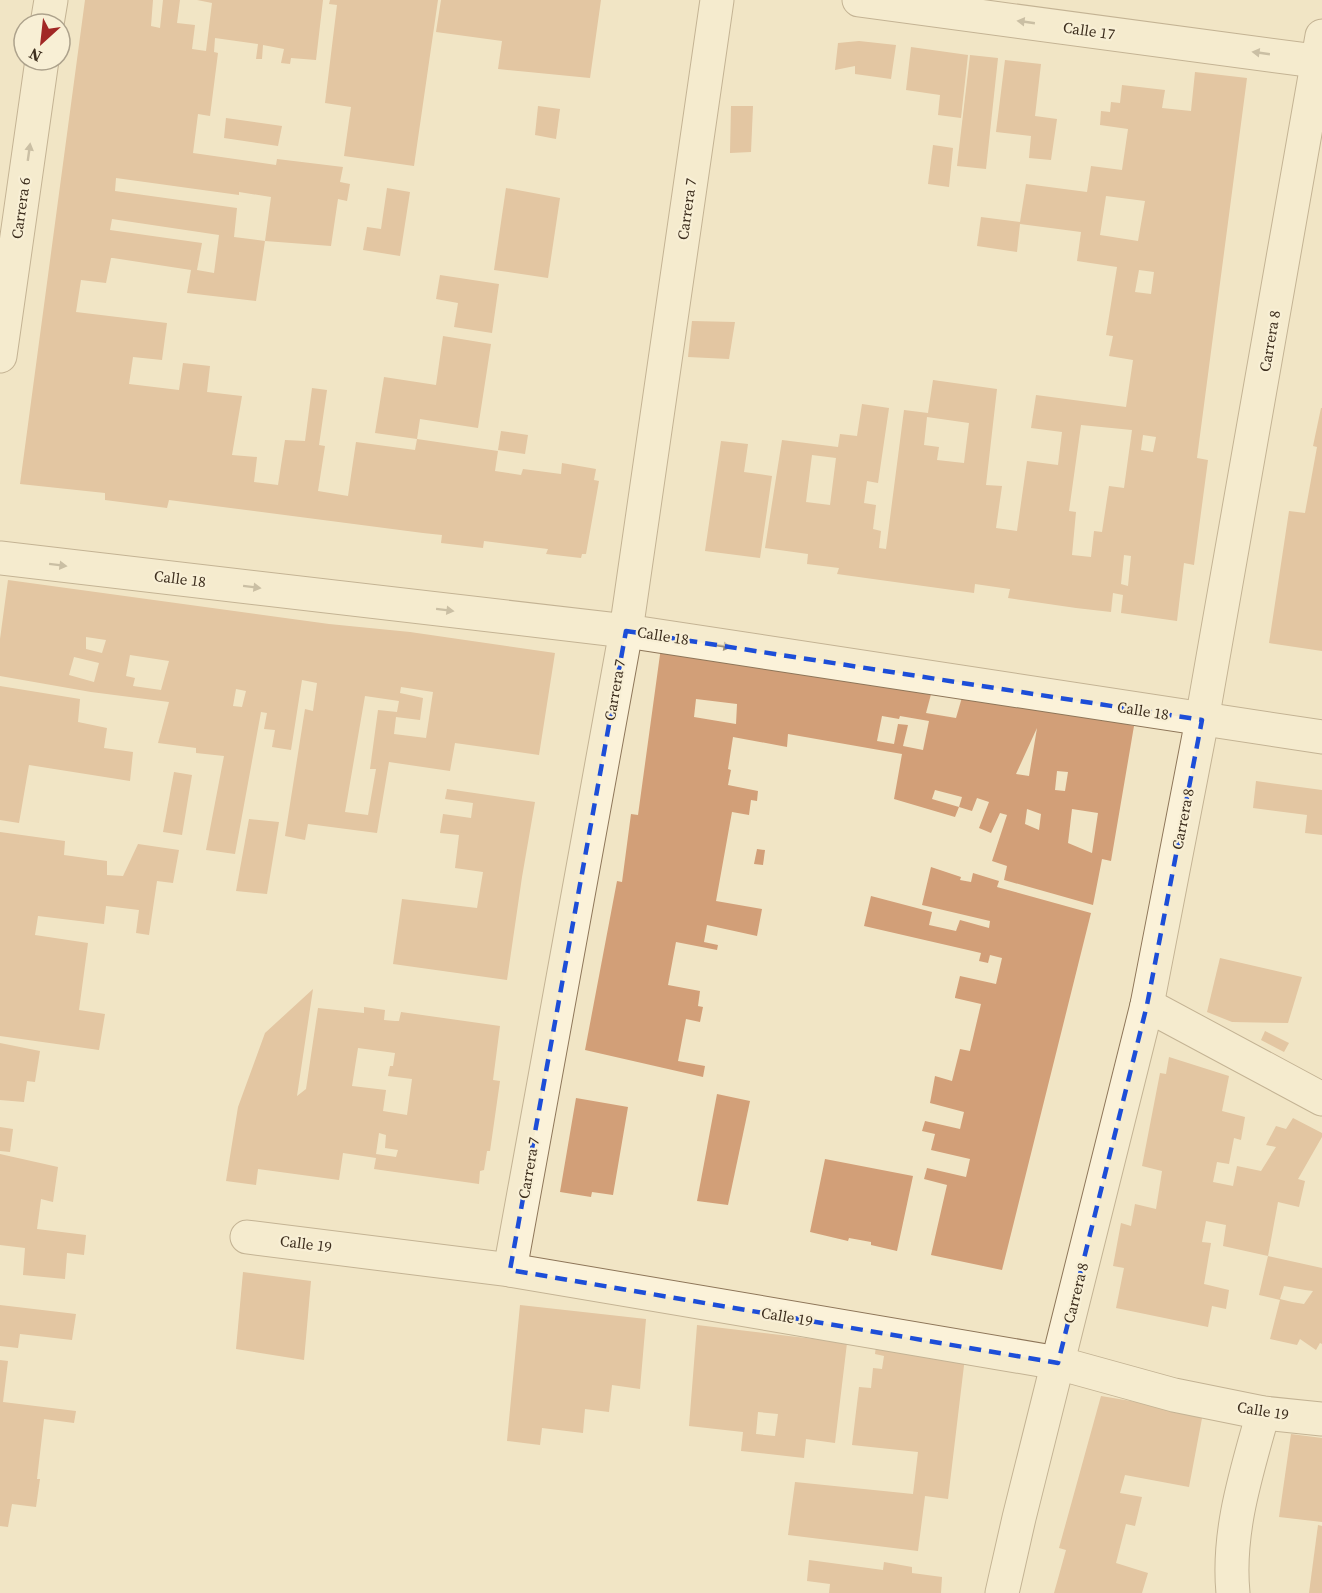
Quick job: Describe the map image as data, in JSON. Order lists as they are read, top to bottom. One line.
{"streets":{"street":["Calle 17","Carrera 6","Carrera 7","Carrera 8","Calle 18","Calle 19"]},"crossings":[["Calle 17","Carrera 8"],["Carrera 7","Calle 18"],["Carrera 7","Calle 19"],["Carrera 8","Calle 18"],["Carrera 8","Calle 19"]],"one_way":["Calle 17","Carrera 6","Calle 18"],"north":"bottom left"}
